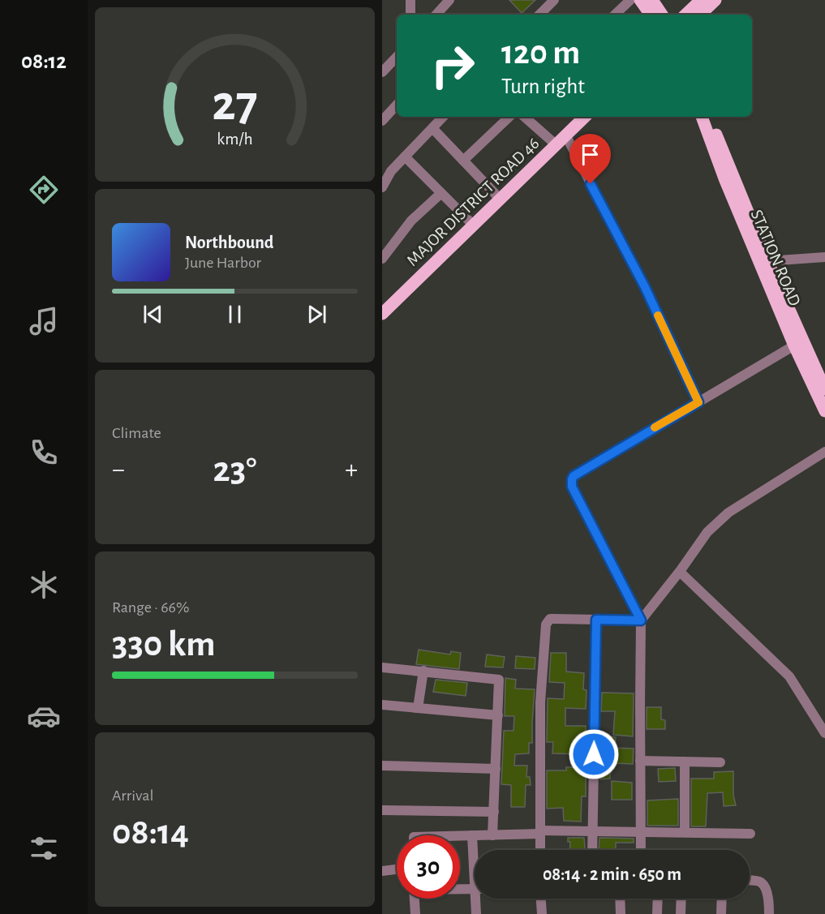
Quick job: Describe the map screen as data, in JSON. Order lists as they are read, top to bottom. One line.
{"streets":{"main road":["MAJOR DISTRICT ROAD 46","STATION ROAD"]},"page":{"tabs":"08:12","turn":["120 m","Turn right"],"song":["Northbound","June Harbor"],"tile":["Climate",["Range · 66%","330 km"],["Arrival","08:14"]],"heat":["−","23°","+"],"limit":"30","trip":"08:14 · 2 min · 650 m","gauge":["27","km/h"]}}
